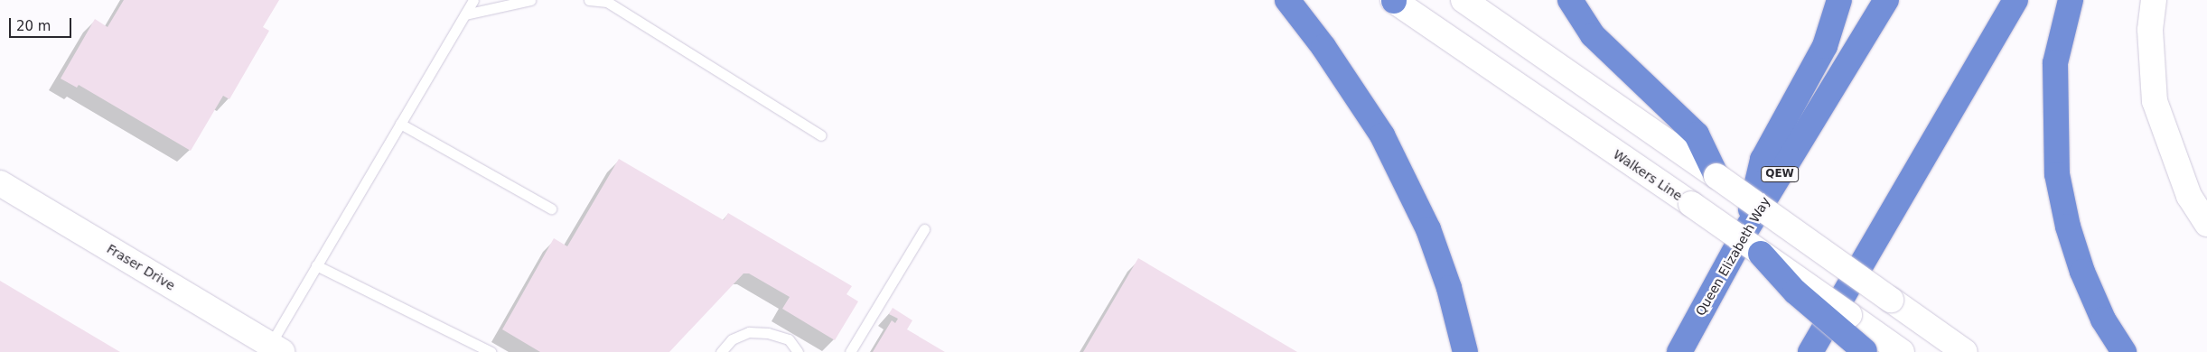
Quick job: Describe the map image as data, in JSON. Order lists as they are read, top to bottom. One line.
{"streets":{"highway":["QEW","Queen Elizabeth Way"],"main road":["Walkers Line","Fraser Drive"]},"scale_bar":"20 m"}
